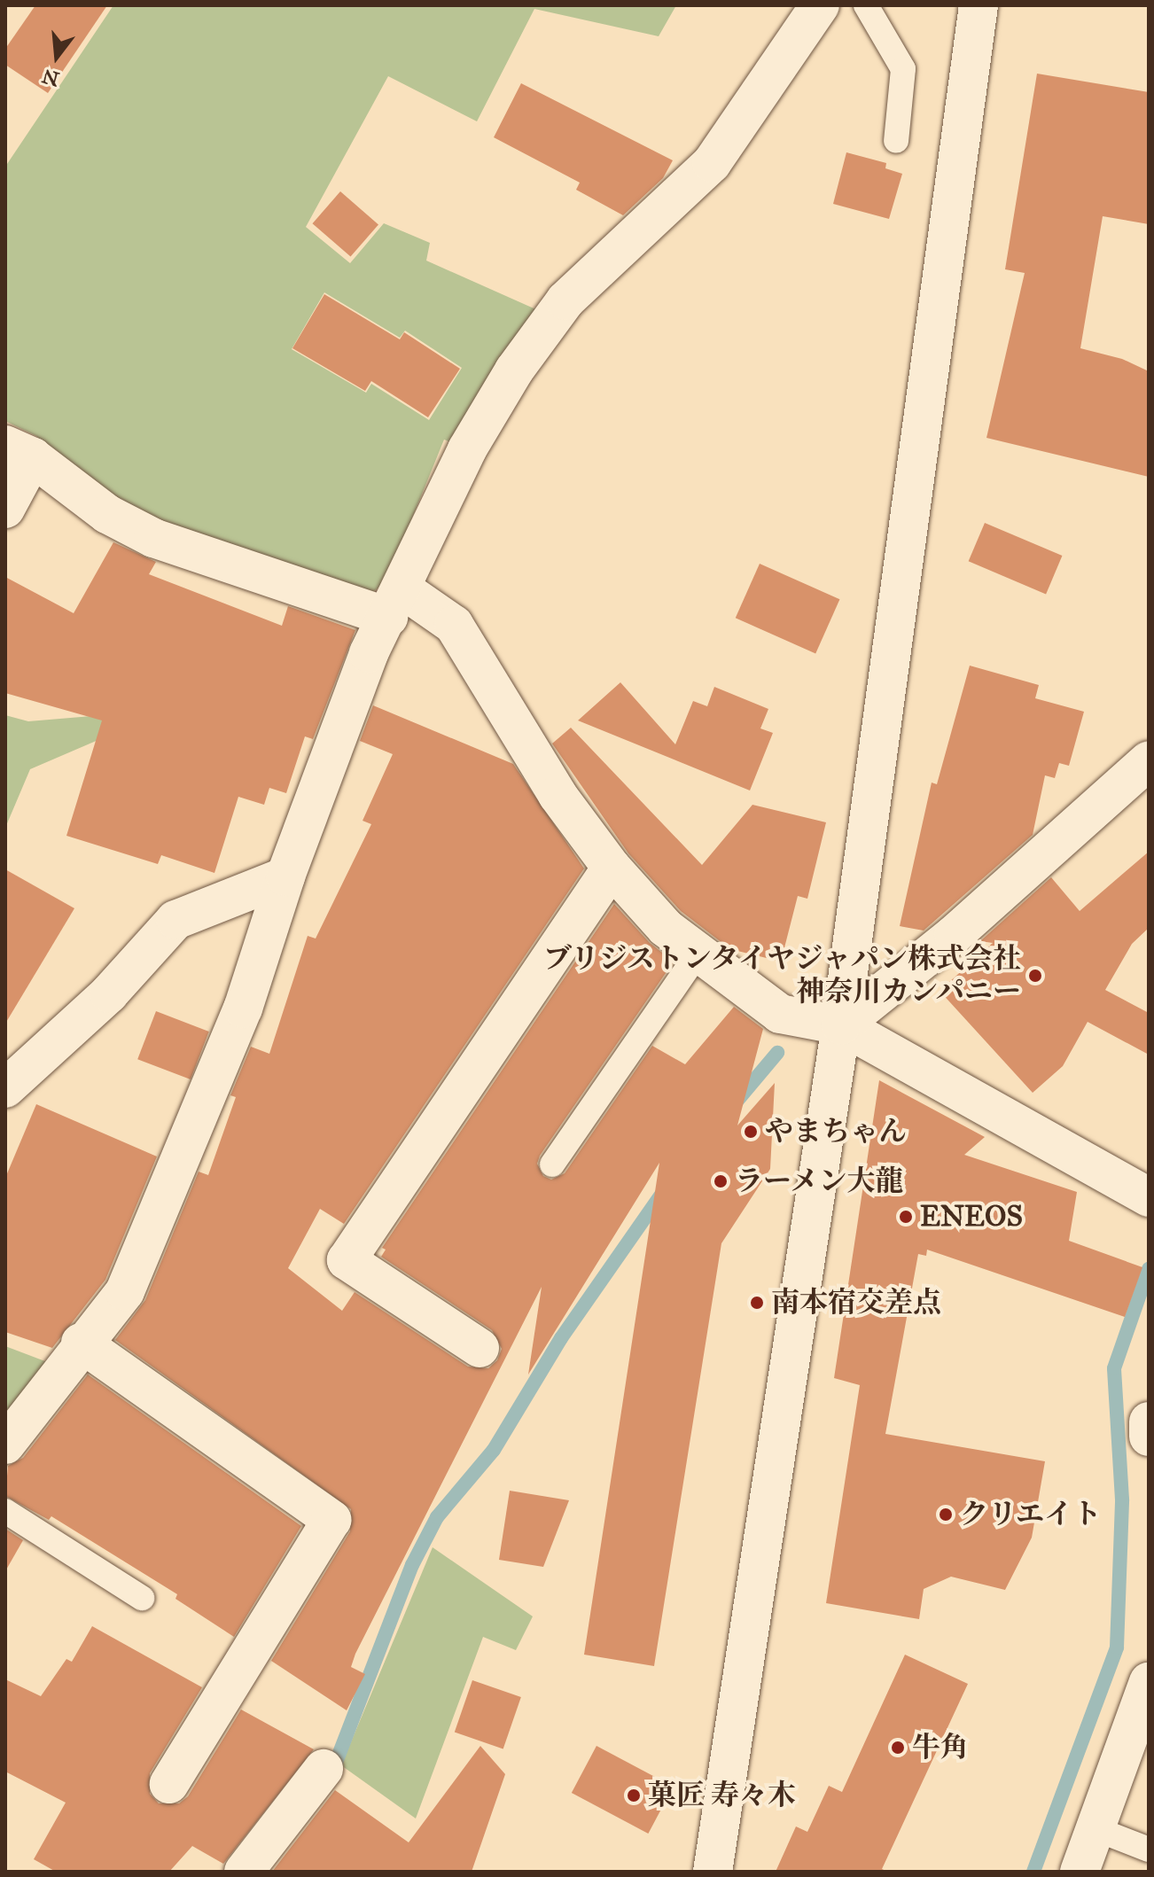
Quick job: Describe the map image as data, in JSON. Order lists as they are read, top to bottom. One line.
{"places":["ブリジストンタイヤジャパン株式会社 神奈川カンパニー","やまちゃん","ラーメン大龍","ENEOS","南本宿交差点","クリエイト","牛角","菓匠 寿々木"],"north":"bottom"}
